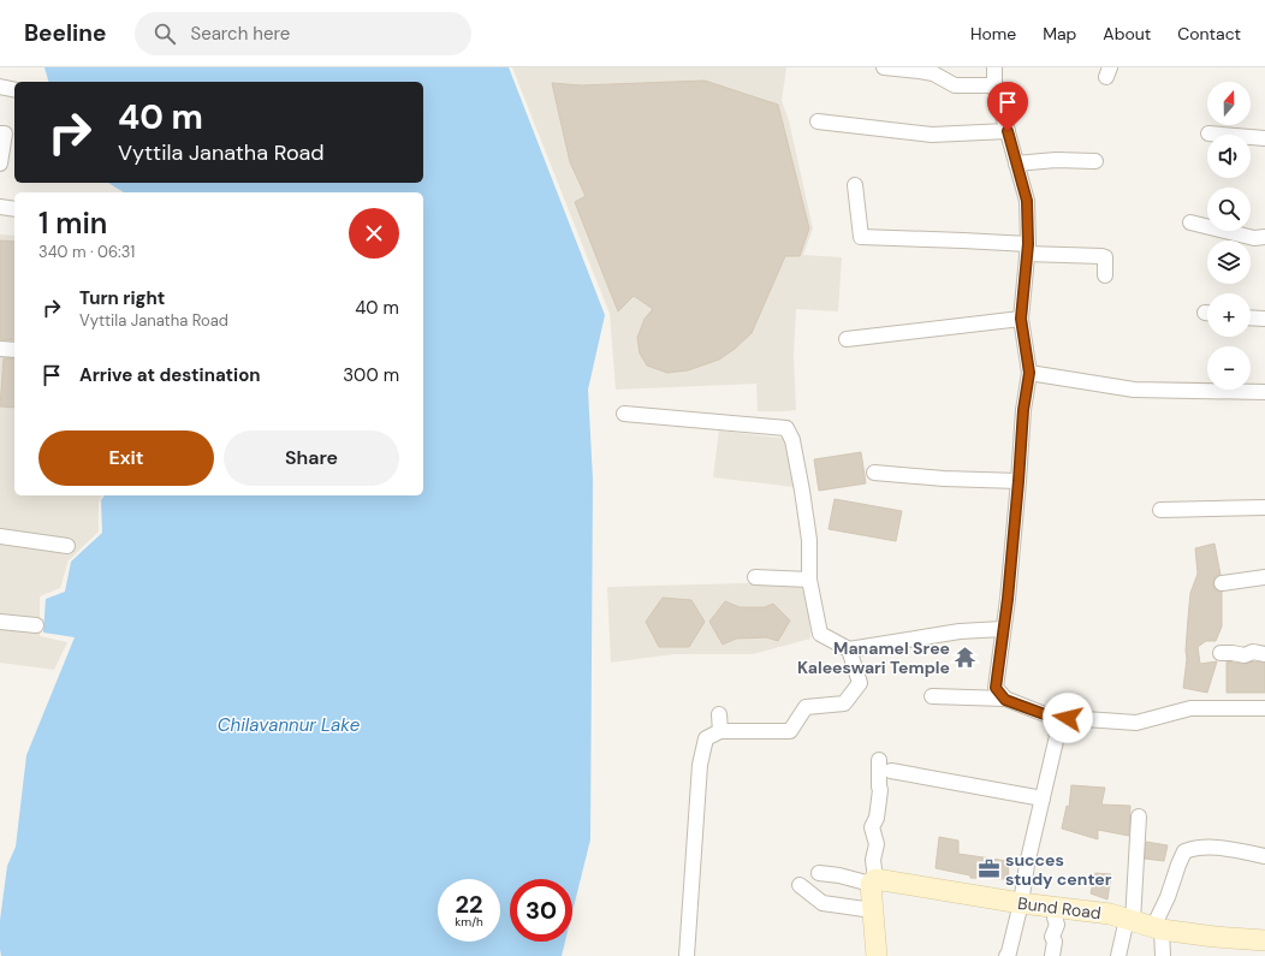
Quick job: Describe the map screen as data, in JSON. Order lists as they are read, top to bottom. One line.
{"streets":{"street":["Bund Road"]},"water":["Chilavannur Lake"],"places":{"temple":["Manamel Sree Kaleeswari Temple"],"office":["succes study center"]},"north":"top","page":{"header":"Beeline","search":"Search here","nav":["Home","Map","About","Contact"],"map_buttons":["+","−"],"turn":["40 m","Vyttila Janatha Road"],"heading":["1 min","340 m · 06:31"],"list":[{"name":"Turn right","note":"Vyttila Janatha Road","value":"40 m"},{"name":"Arrive at destination","value":"300 m"}],"buttons":["Exit","Share"],"speed":"22 km/h","limit":"30"}}
